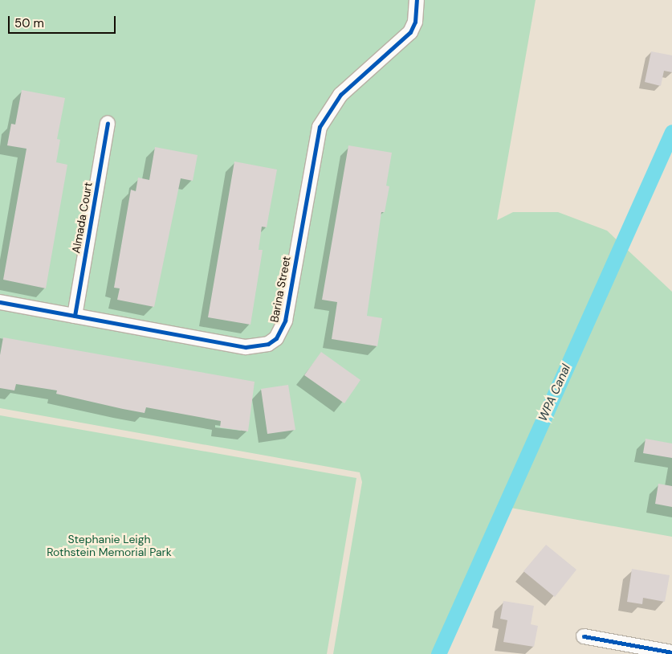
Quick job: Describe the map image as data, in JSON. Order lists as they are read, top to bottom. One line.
{"streets":{"street":["Almada Court","Barina Street"]},"crossings":[["Almada Court","Barina Street"]],"water":["WPA Canal"],"parks":["Stephanie Leigh Rothstein Memorial Park"],"scale_bar":"50 m"}
